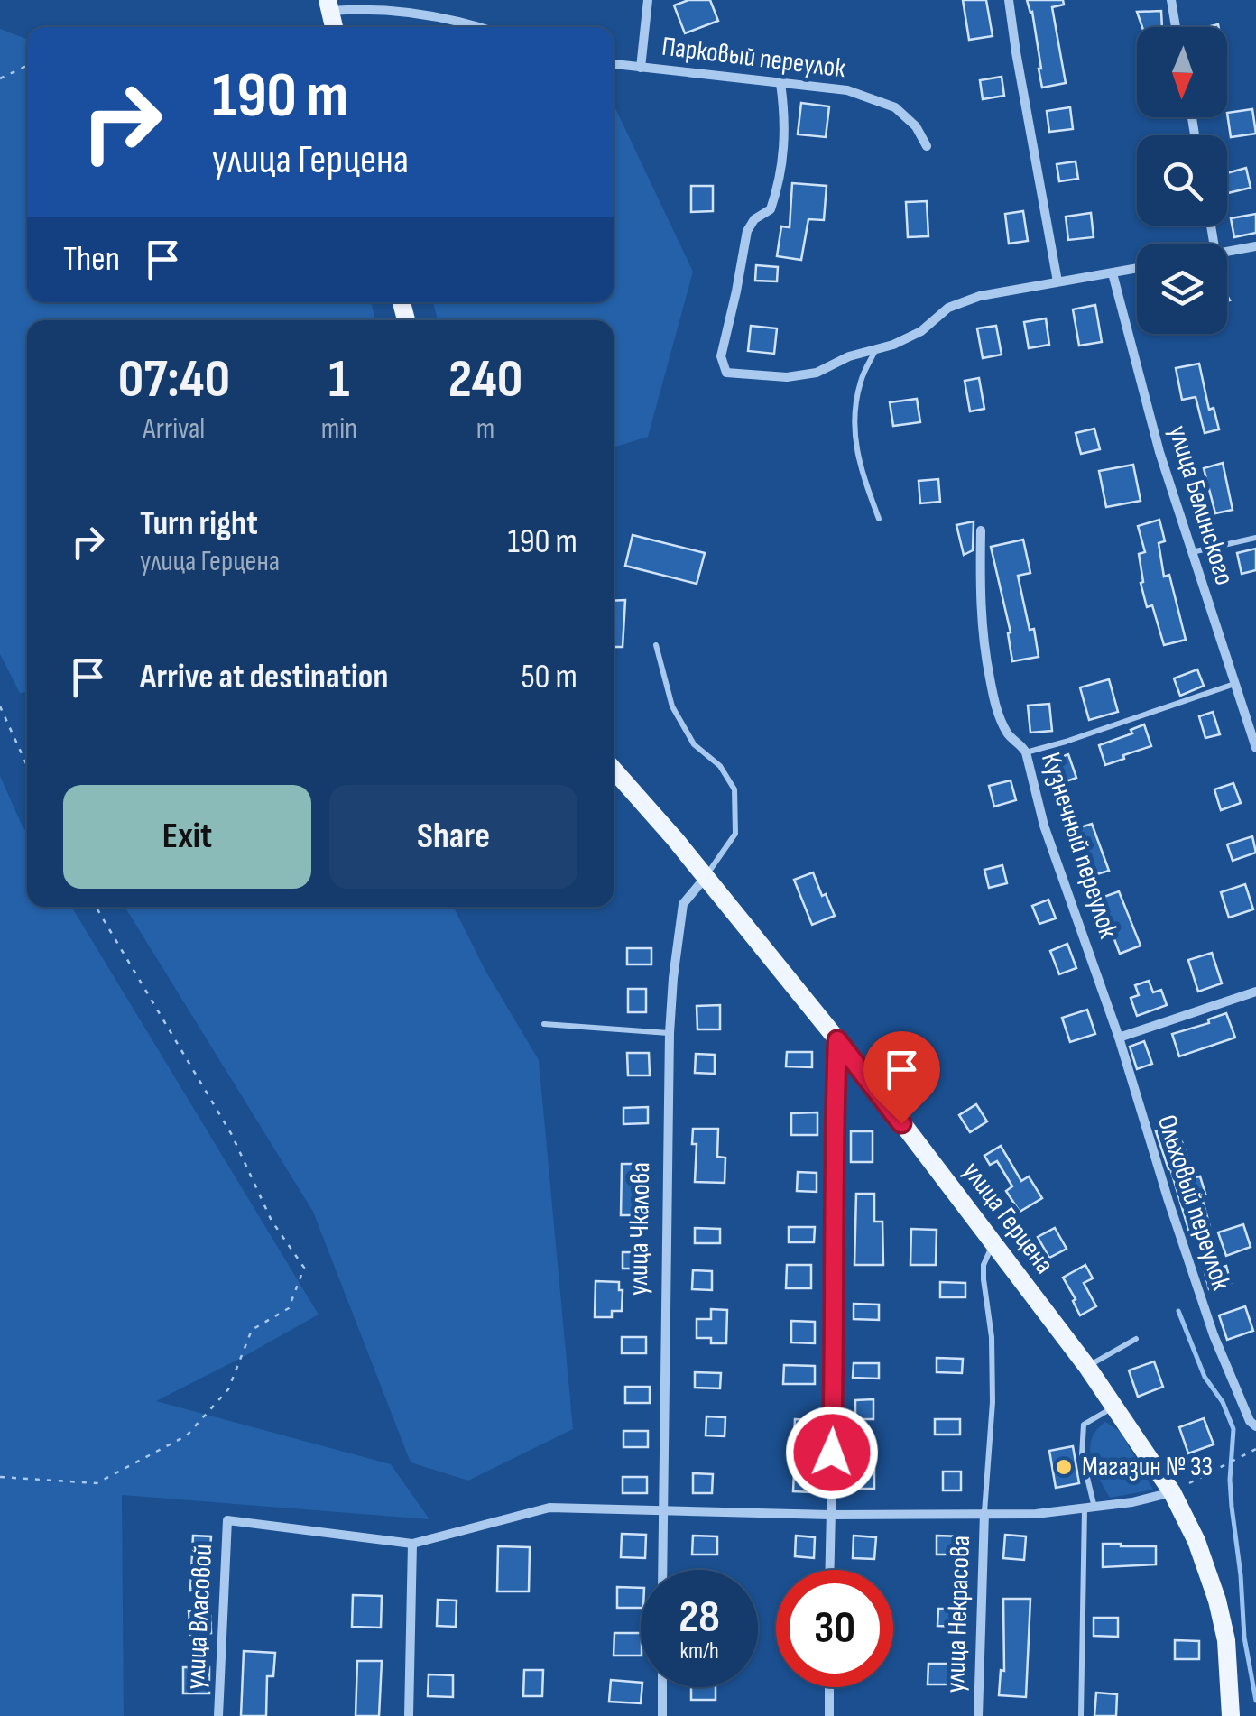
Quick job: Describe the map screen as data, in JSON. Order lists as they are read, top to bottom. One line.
{"streets":{"main road":["улица Герцена"],"street":["Парковый переулок","улица Белинского","Кузнечный переулок","Ольховый переулок","улица Чкалова","улица Некрасова","улица Власовой"]},"crossings":[["Кузнечный переулок","Ольховый переулок"],["улица Герцена","улица Чкалова"]],"places":["Магазин № 33"],"north":"bottom","page":{"turn":["190 m","улица Герцена"],"then":"Then","eta":["07:40","Arrival","1","min","240","m"],"list":[{"name":"Turn right","note":"улица Герцена","value":"190 m"},{"name":"Arrive at destination","value":"50 m"}],"buttons":["Exit","Share"],"speed":"28 km/h","limit":"30"}}
